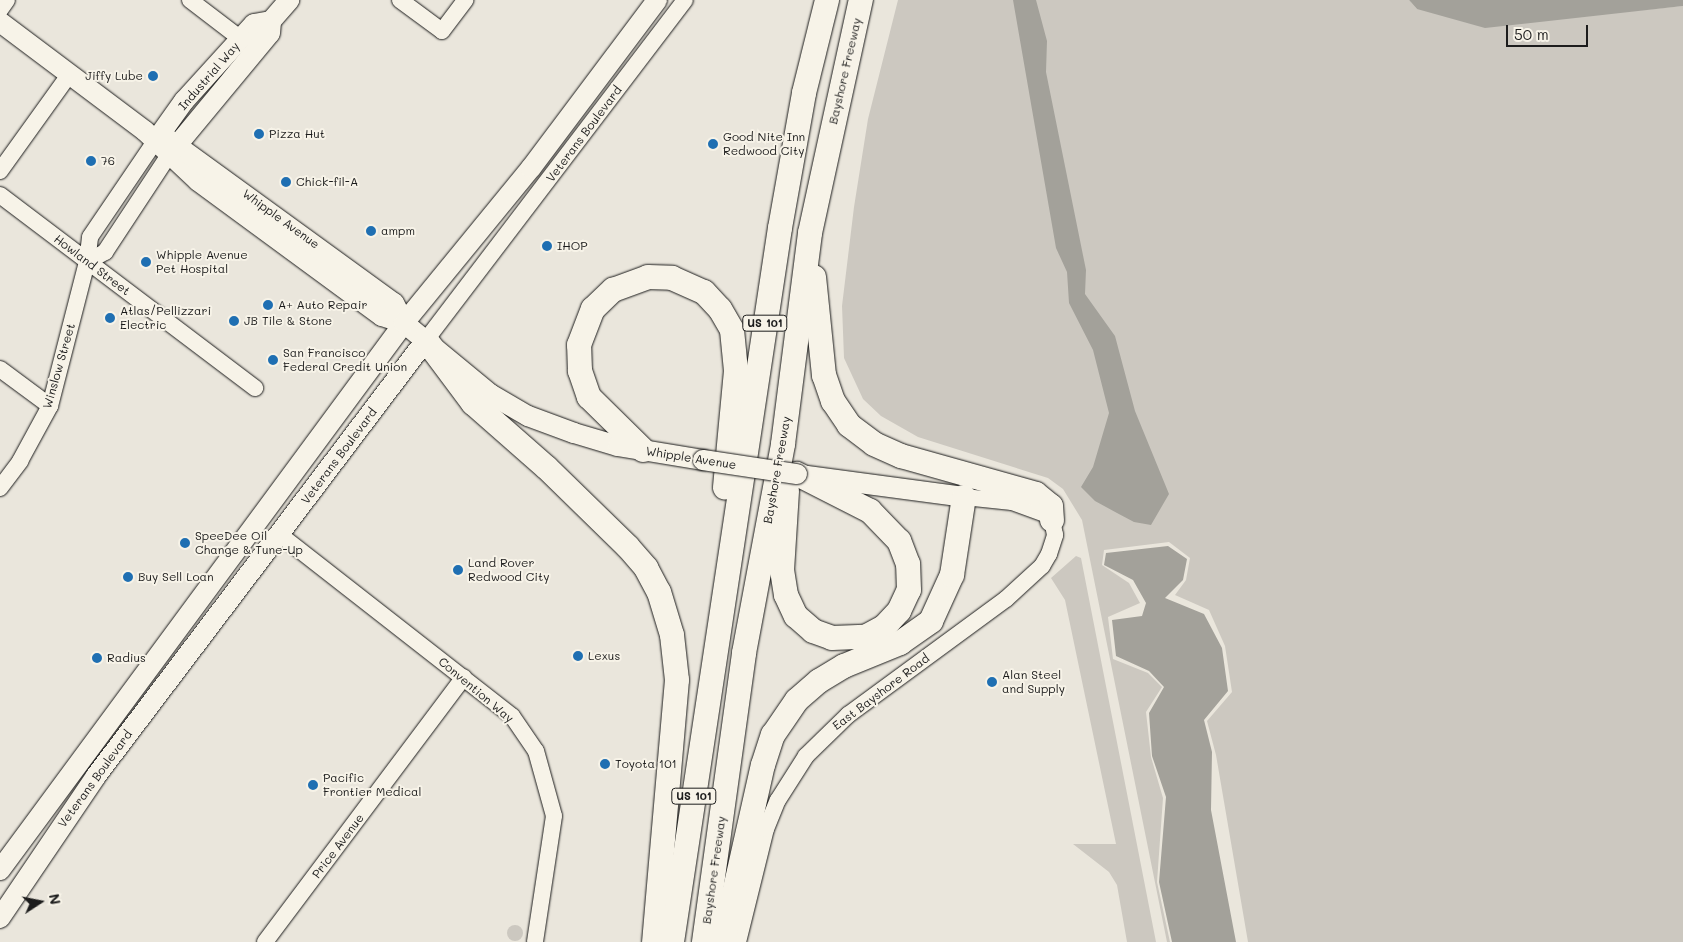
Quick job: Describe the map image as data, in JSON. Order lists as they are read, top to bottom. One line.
{"streets":{"highway":["Bayshore Freeway","US 101"],"main road":["Industrial Way","Veterans Boulevard","Whipple Avenue"],"street":["Howland Street","Winslow Street","Convention Way","East Bayshore Road","Price Avenue"]},"crossings":[["Industrial Way","Whipple Avenue"],["Veterans Boulevard","Whipple Avenue"],["Veterans Boulevard","Convention Way"],["Whipple Avenue","East Bayshore Road"],["Howland Street","Winslow Street"],["Convention Way","Price Avenue"]],"places":["Jiffy Lube","Pizza Hut","Good Nite Inn Redwood City","76","Chick-fil-A","ampm","IHOP","Whipple Avenue Pet Hospital","A+ Auto Repair","Atlas/Pellizzari Electric","JB Tile & Stone","San Francisco Federal Credit Union","SpeeDee Oil Change & Tune-Up","Land Rover Redwood City","Buy Sell Loan","Lexus","Radius","Alan Steel and Supply","Toyota 101","Pacific Frontier Medical"],"scale_bar":"50 m","north":"right"}
